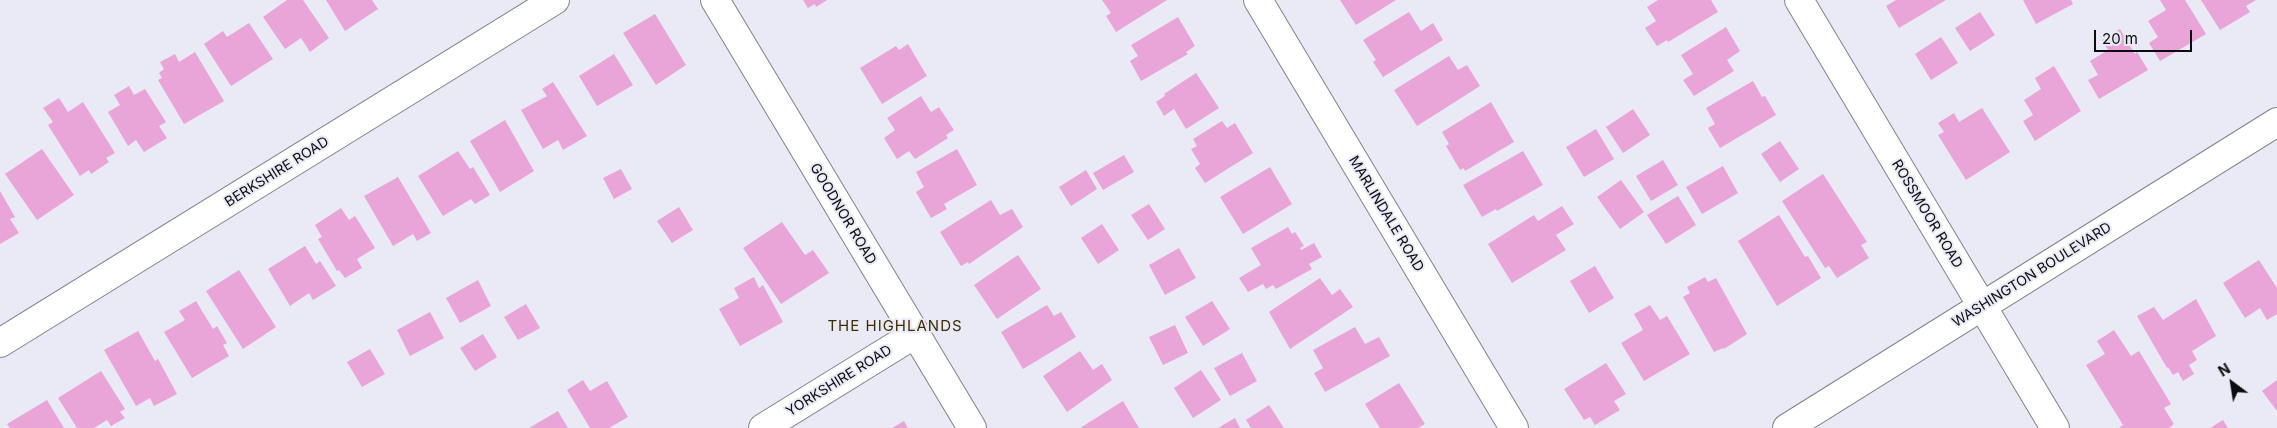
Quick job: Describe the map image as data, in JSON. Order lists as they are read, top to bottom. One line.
{"streets":{"street":["BERKSHIRE ROAD","GOODNOR ROAD","MARLINDALE ROAD","ROSSMOOR ROAD","WASHINGTON BOULEVARD","YORKSHIRE ROAD"]},"crossings":[["GOODNOR ROAD","YORKSHIRE ROAD"],["ROSSMOOR ROAD","WASHINGTON BOULEVARD"]],"districts":["THE HIGHLANDS"],"scale_bar":"20 m","north":"top left"}
